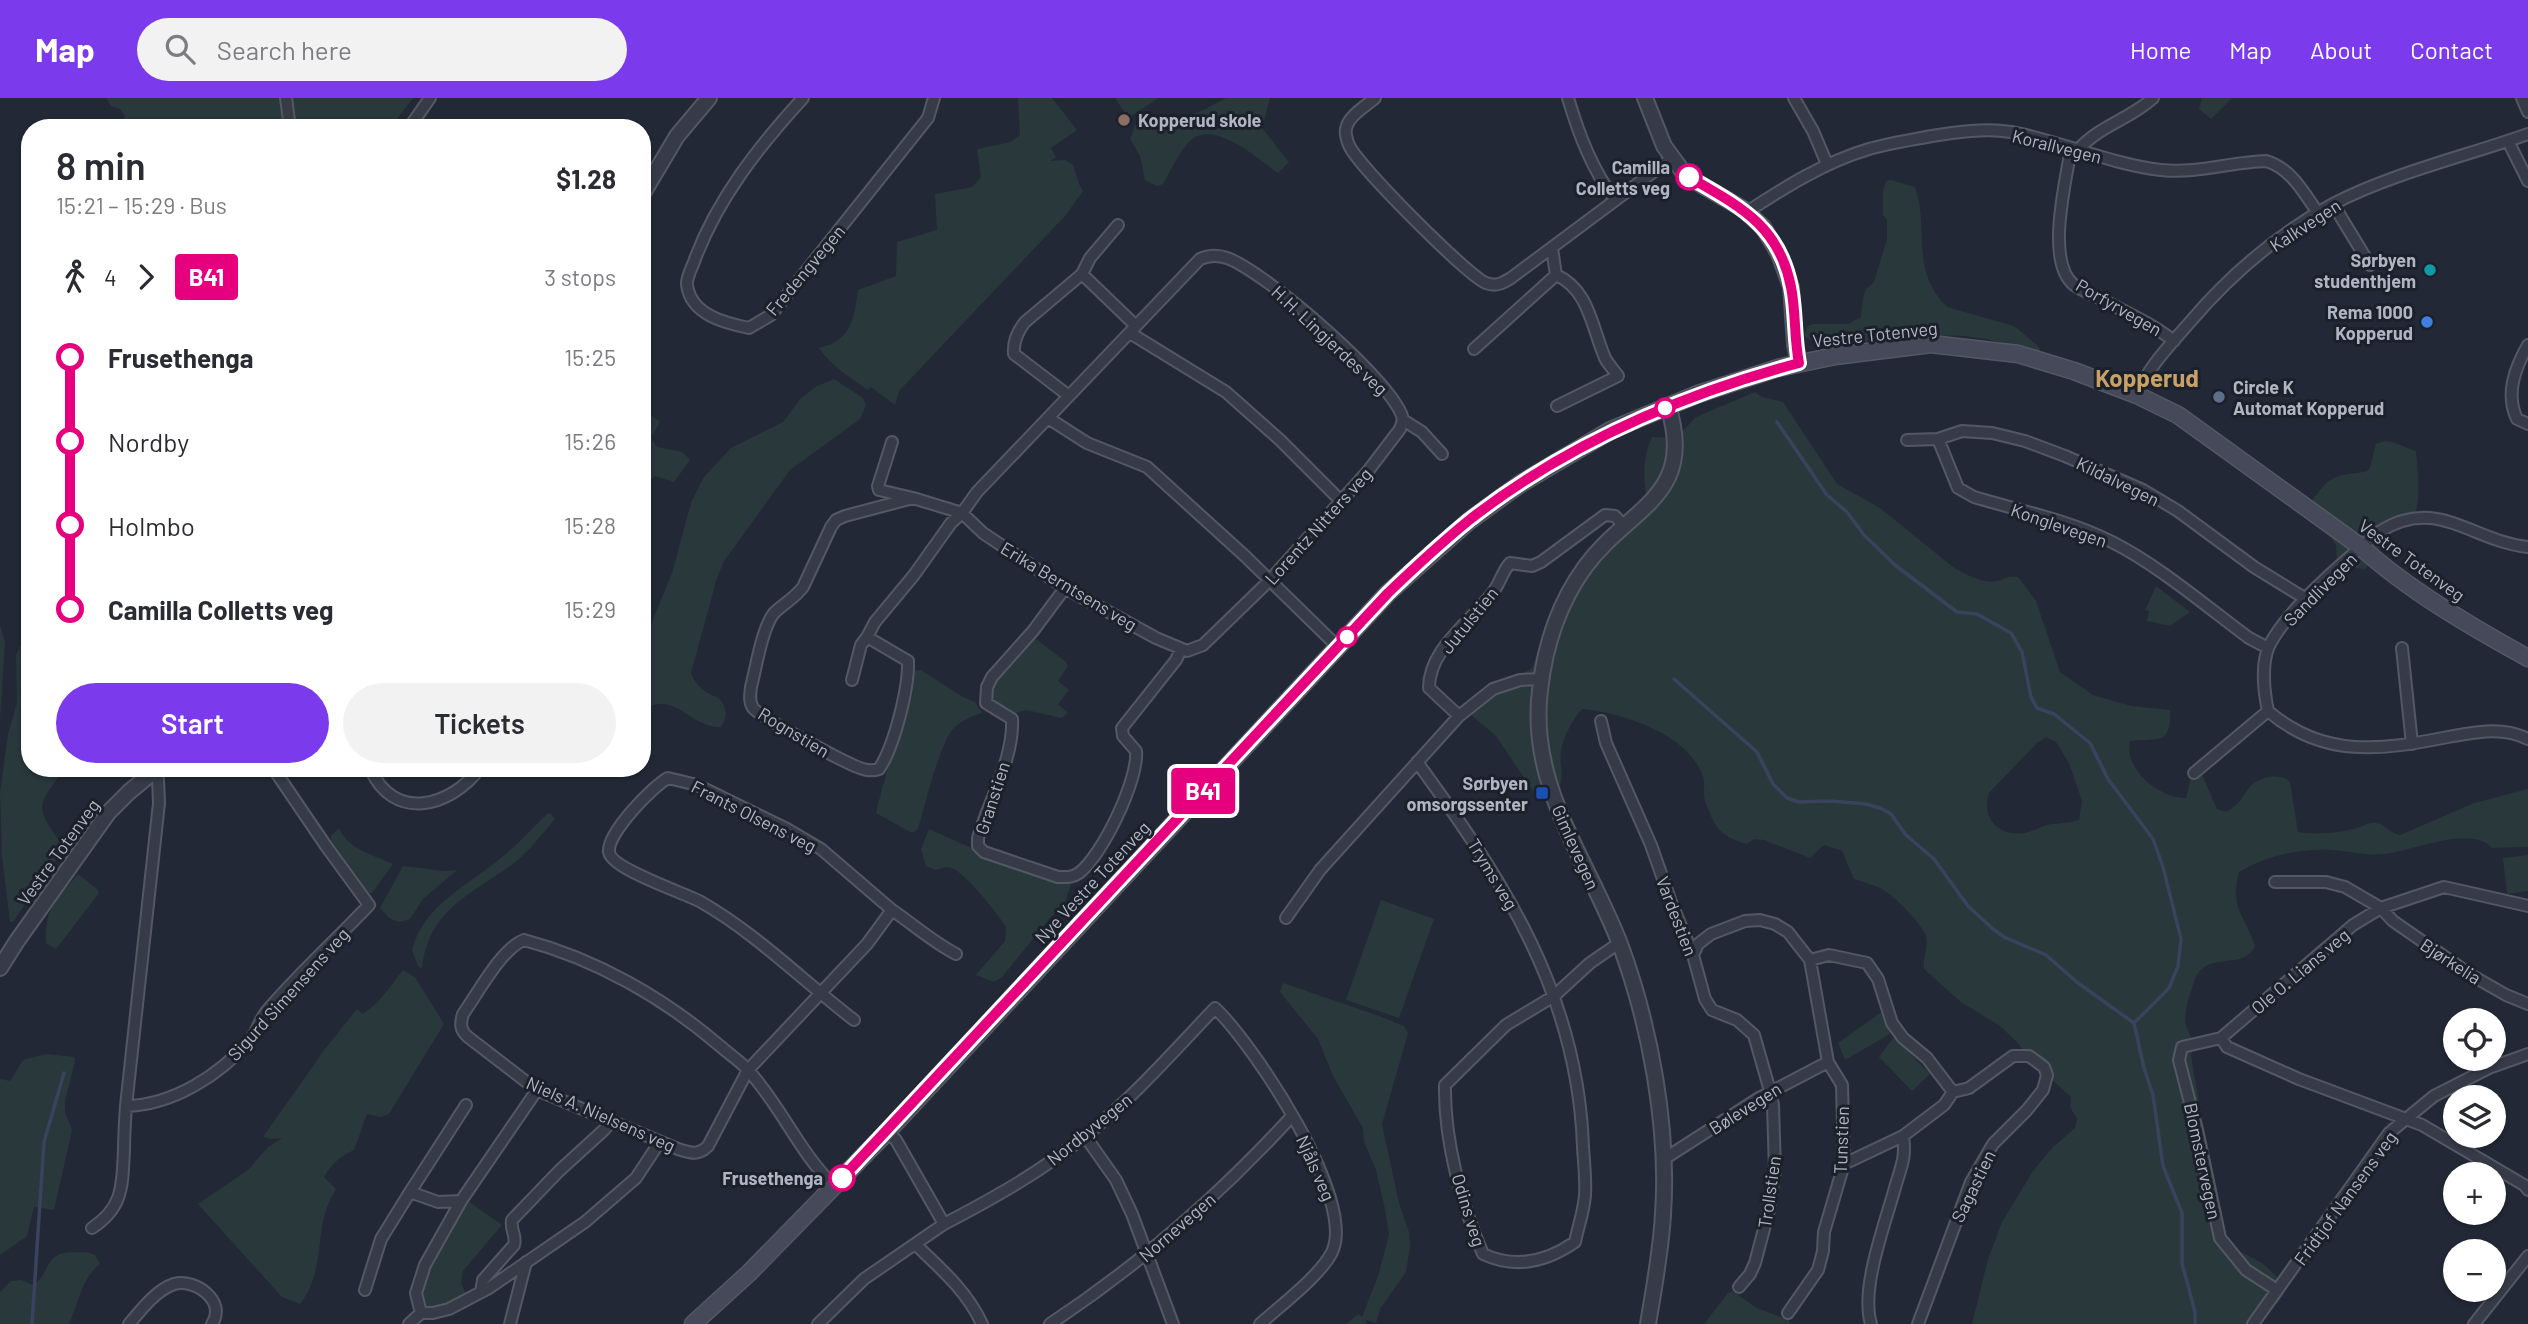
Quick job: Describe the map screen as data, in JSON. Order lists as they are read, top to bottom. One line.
{"streets":{"main road":["Vestre Totenveg","Nye Vestre Totenveg"],"street":["Korallvegen","Kalkvegen","Fredengvegen","Porfyrvegen","H.H. Lingjerdes veg","Kildalvegen","Konglevegen","Lorentz Nitters veg","Erika Berntsens veg","Sandlivegen","Jutulstien","Rognstien","Granstien","Frants Olsens veg","Gimlevegen","Tryms veg","Vardestien","Bjørkelia","Ole O. Lians veg","Sigurd Simensens veg","Bølevegen","Niels A. Nielsens veg","Nordbyvegen","Tunstien","Blomstervegen","Njåls veg","Sagastien","Trollstien","Fridtjof Nansens veg","Odins veg","Nornevegen"]},"crossings":[["Korallvegen","Kalkvegen"],["Korallvegen","Porfyrvegen"],["Korallvegen","Vestre Totenveg"],["Kalkvegen","Porfyrvegen"],["Kalkvegen","Vestre Totenveg"],["Vestre Totenveg","Sandlivegen"],["Vestre Totenveg","Nye Vestre Totenveg"],["H.H. Lingjerdes veg","Lorentz Nitters veg"],["Kildalvegen","Konglevegen"],["Kildalvegen","Sandlivegen"],["Konglevegen","Sandlivegen"],["Lorentz Nitters veg","Erika Berntsens veg"],["Lorentz Nitters veg","Granstien"],["Erika Berntsens veg","Granstien"],["Jutulstien","Gimlevegen"],["Gimlevegen","Nye Vestre Totenveg"],["Gimlevegen","Bølevegen"],["Gimlevegen","Odins veg"],["Tryms veg","Odins veg"],["Nye Vestre Totenveg","Niels A. Nielsens veg"],["Vardestien","Bølevegen"],["Vardestien","Tunstien"],["Vardestien","Trollstien"],["Bjørkelia","Ole O. Lians veg"],["Ole O. Lians veg","Blomstervegen"],["Bølevegen","Tunstien"],["Bølevegen","Trollstien"],["Nordbyvegen","Njåls veg"],["Tunstien","Sagastien"],["Blomstervegen","Fridtjof Nansens veg"],["Njåls veg","Nornevegen"]],"districts":["Kopperud"],"places":{"other":["Kopperud skole","Camilla Colletts veg","Sørbyen studenthjem","Rema 1000 Kopperud","Circle K Automat Kopperud","Frusethenga"],"transit":["Sørbyen omsorgssenter"]},"lines":["bus line B41"],"page":{"header":"Map","search":"Search here","nav":["Home","Map","About","Contact"],"on_map":"B41","heading":["8 min","15:21 – 15:29 · Bus","$1.28"],"legs":["4","B41","3 stops"],"list":[{"name":"Frusethenga","value":"15:25"},{"name":"Nordby","value":"15:26"},{"name":"Holmbo","value":"15:28"},{"name":"Camilla Colletts veg","value":"15:29"}],"buttons":["Start","Tickets"],"map_buttons":["+","−"]}}
